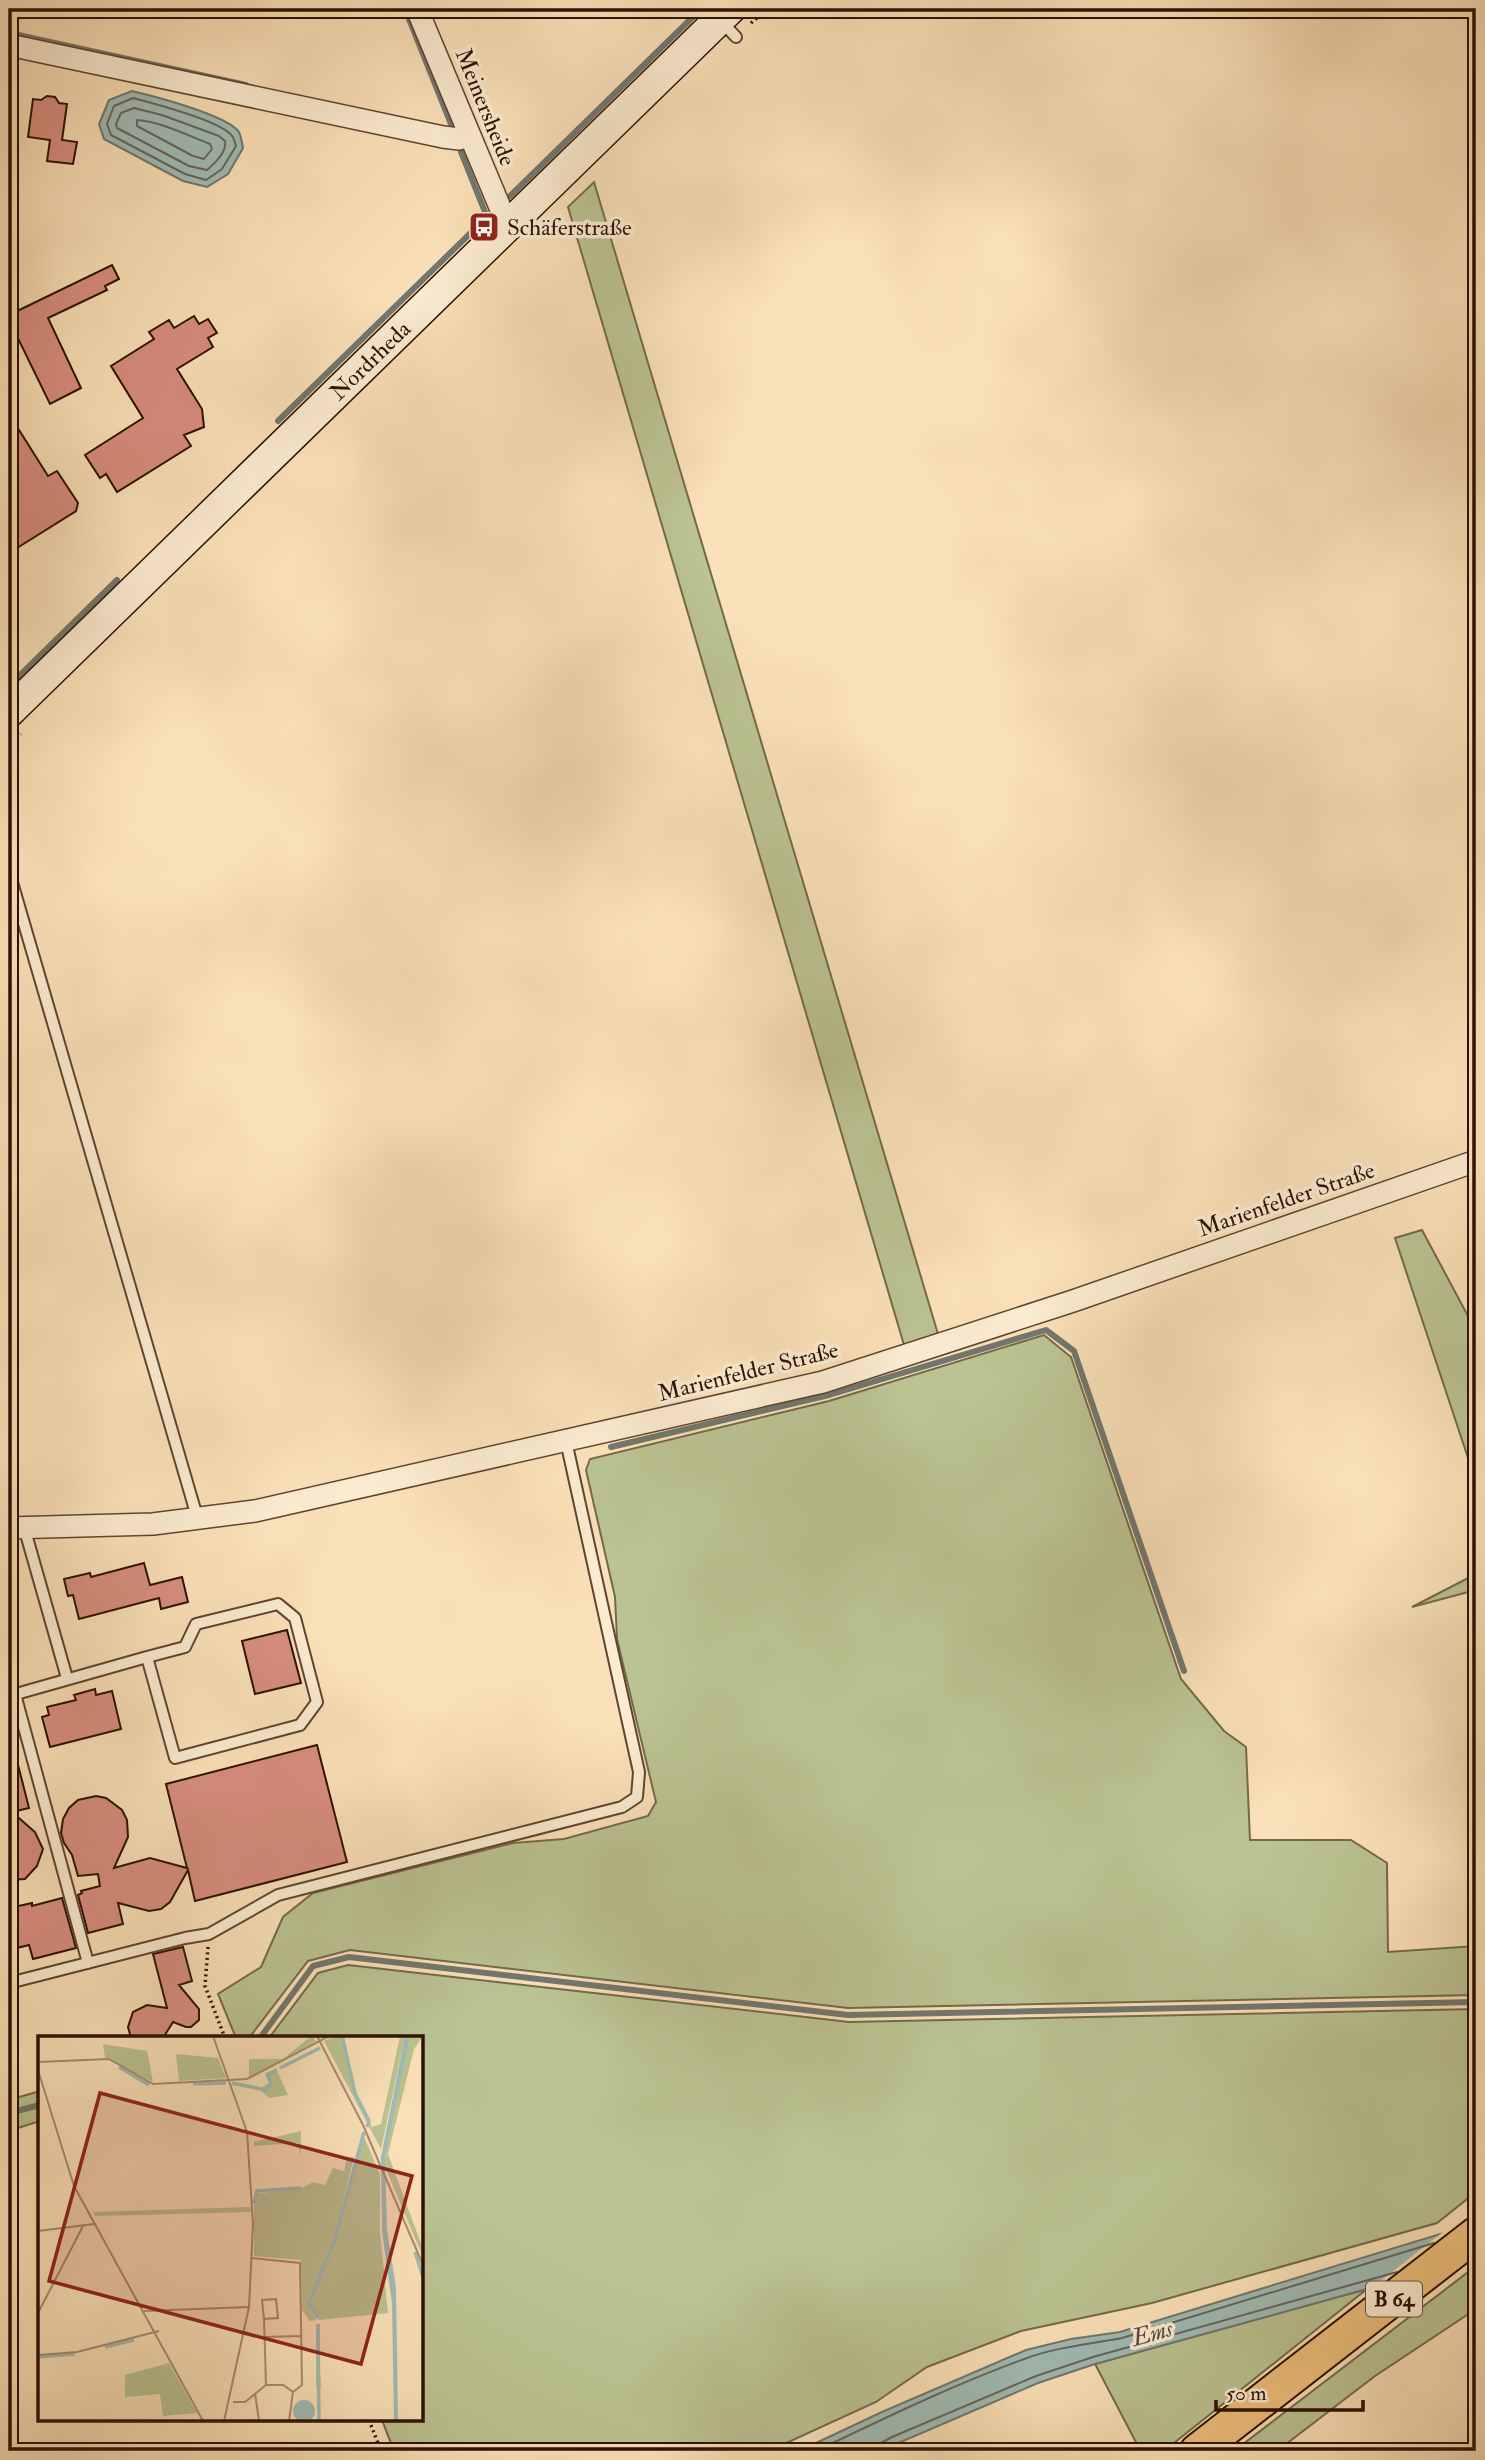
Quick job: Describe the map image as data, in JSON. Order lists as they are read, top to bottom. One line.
{"streets":{"main road":["Nordrheda","B 64"],"street":["Meinersheide","Marienfelder Straße"]},"crossings":[["Meinersheide","Nordrheda"]],"water":["Ems"],"places":{"bus stop":["Schäferstraße"]},"scale_bar":"50 m"}
